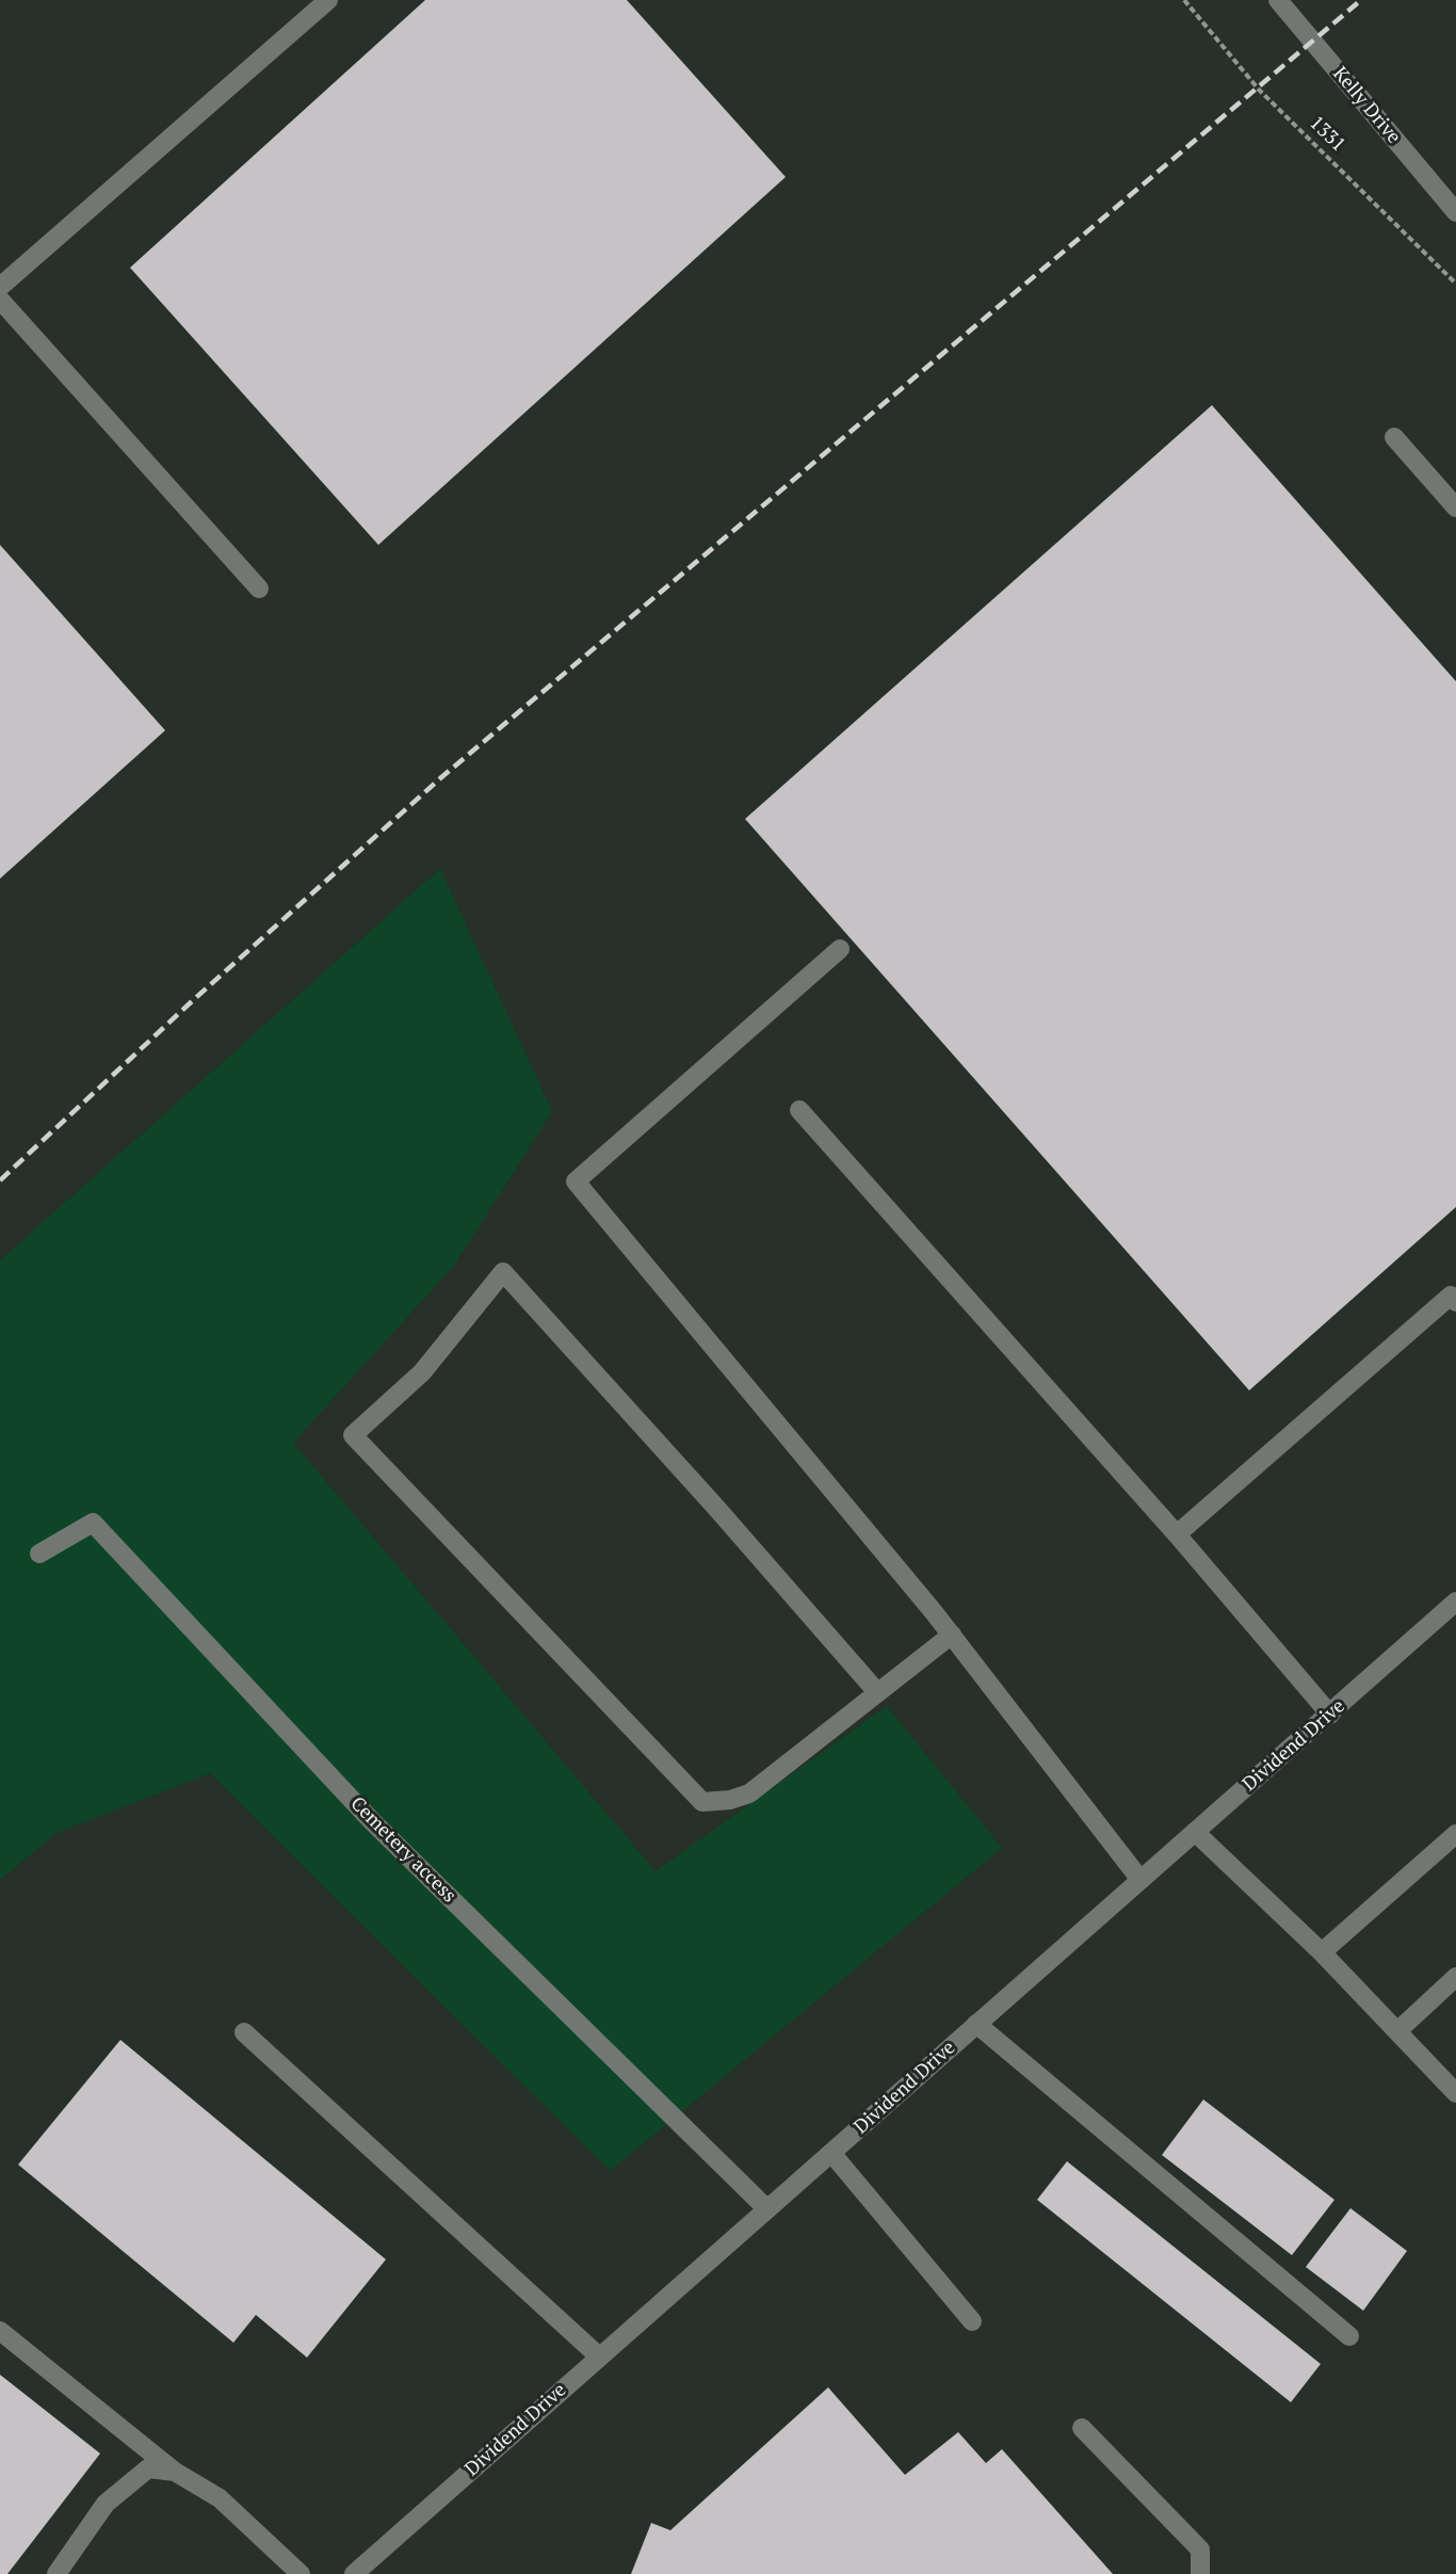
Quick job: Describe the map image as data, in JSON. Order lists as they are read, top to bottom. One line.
{"streets":{"street":["Kelly Drive","Dividend Drive","Cemetery access"],"path":["1331"]},"crossings":[["Dividend Drive","Cemetery access"]]}
